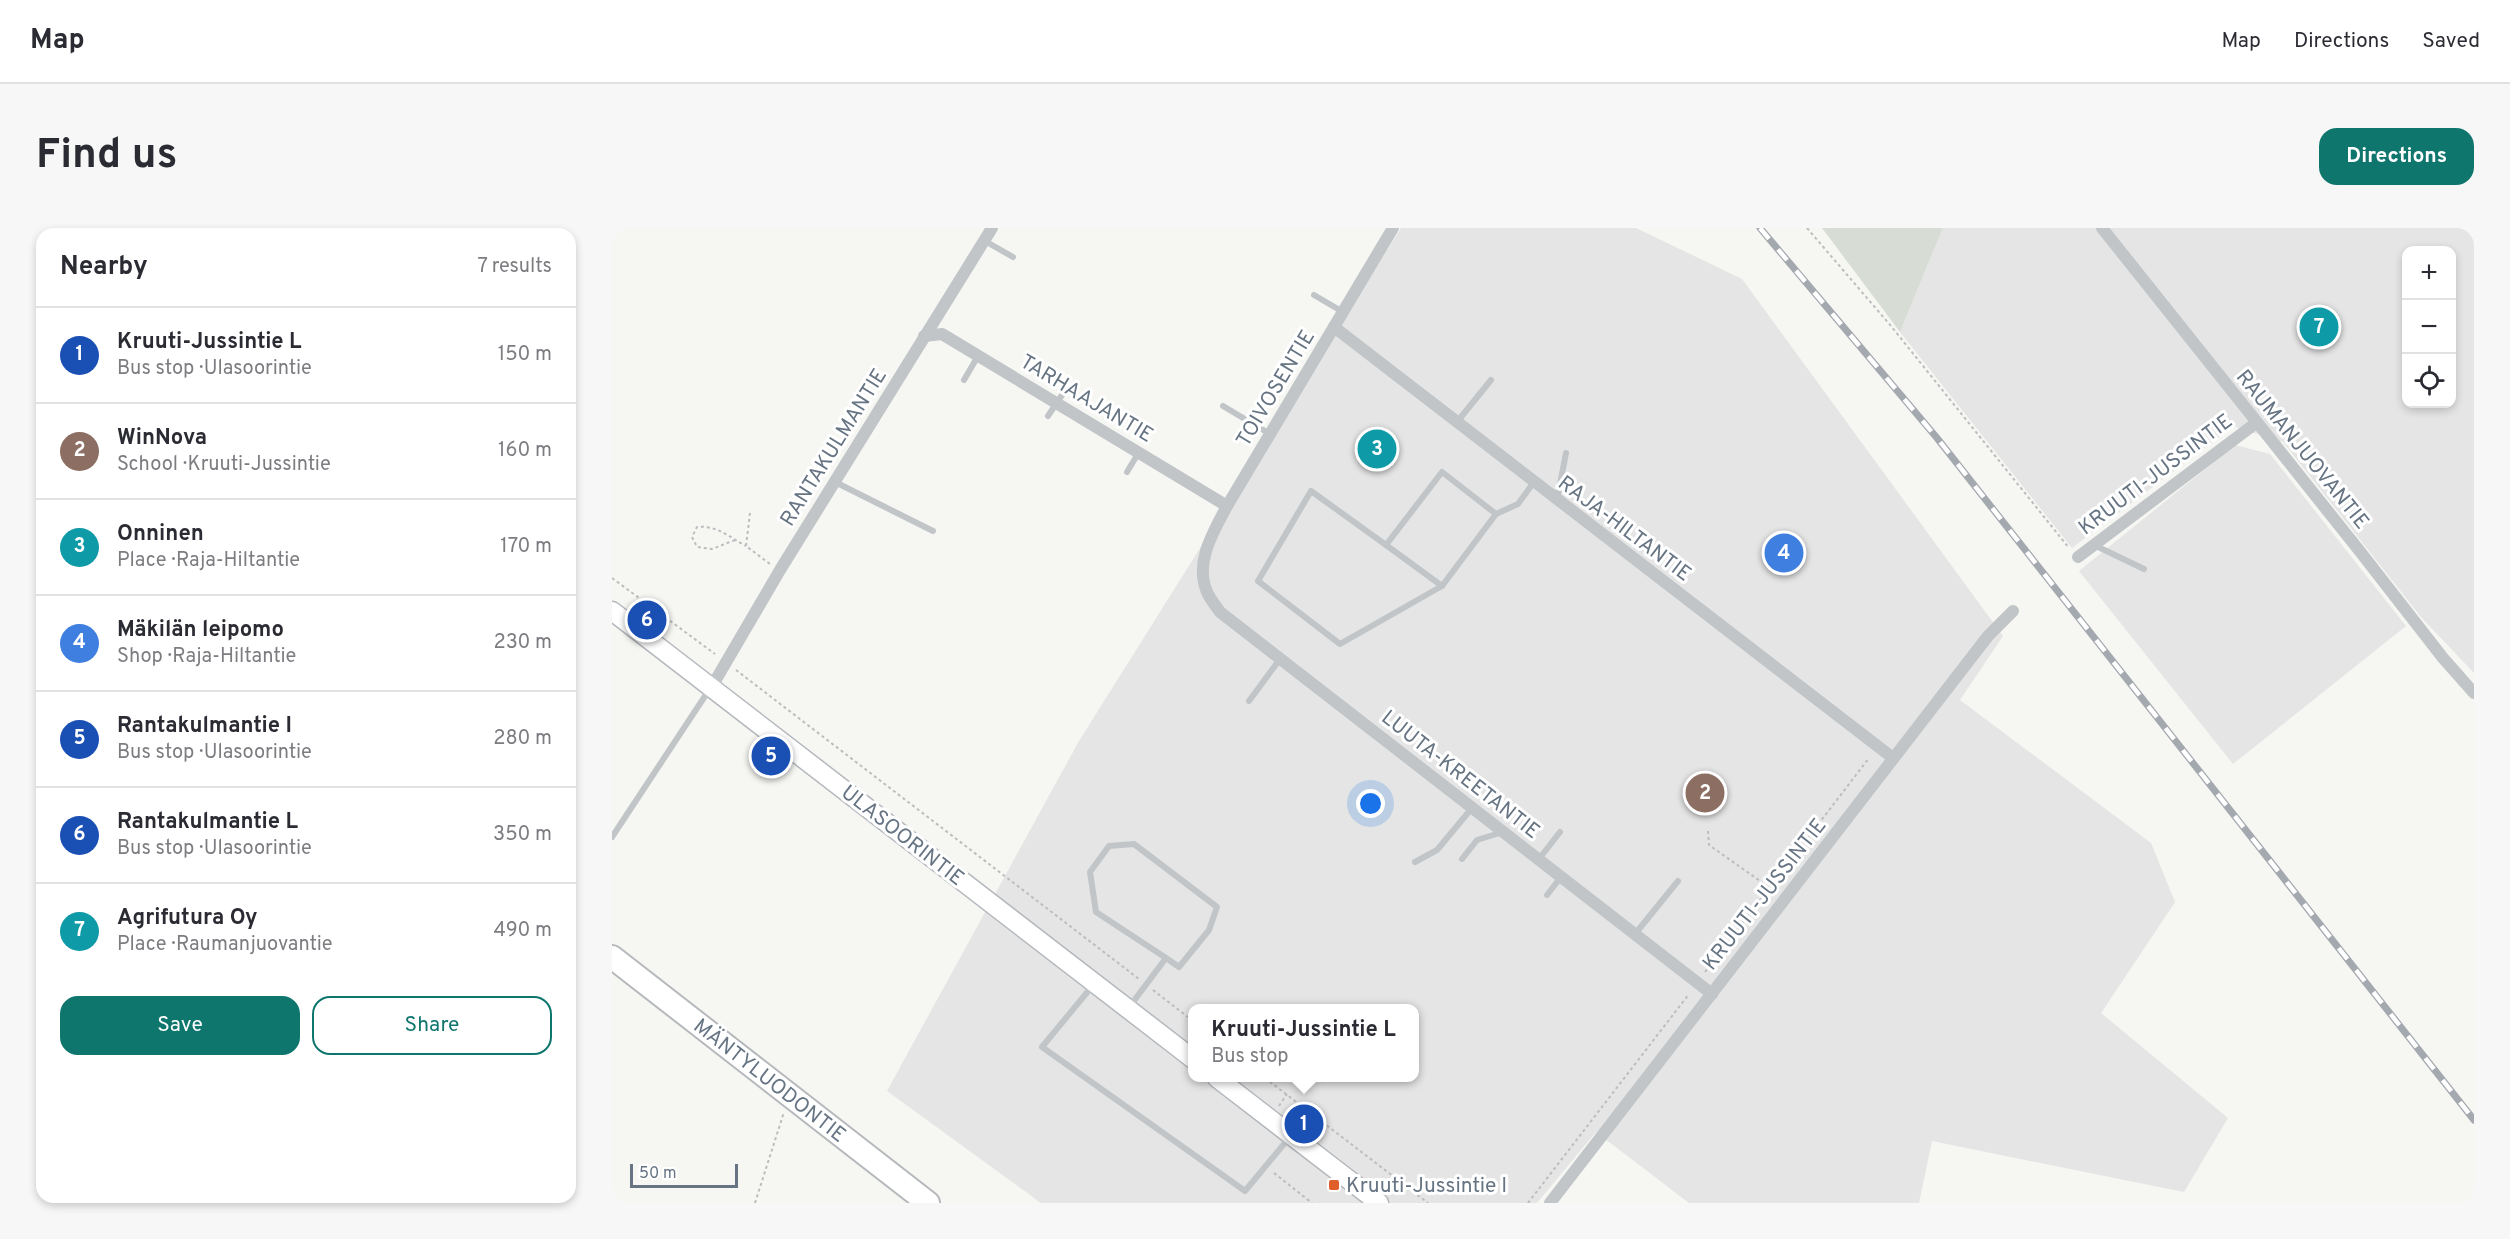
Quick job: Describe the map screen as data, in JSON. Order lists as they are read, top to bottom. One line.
{"streets":{"highway":["MÄNTYLUODONTIE"],"street":["TOIVOSENTIE","TARHAAJANTIE","RANTAKULMANTIE","RAUMANJUOVANTIE","KRUUTI-JUSSINTIE","RAJA-HILTANTIE","LUUTA-KREETANTIE","ULASOORINTIE"]},"crossings":[["TOIVOSENTIE","TARHAAJANTIE"],["TOIVOSENTIE","RAJA-HILTANTIE"],["TOIVOSENTIE","LUUTA-KREETANTIE"],["TARHAAJANTIE","RANTAKULMANTIE"],["RANTAKULMANTIE","ULASOORINTIE"],["RAUMANJUOVANTIE","KRUUTI-JUSSINTIE"],["KRUUTI-JUSSINTIE","RAJA-HILTANTIE"],["KRUUTI-JUSSINTIE","LUUTA-KREETANTIE"]],"places":{"transit":["Kruuti-Jussintie I"]},"scale_bar":"50 m","page":{"header":"Map","nav":["Map","Directions","Saved"],"buttons":["Directions",["Save","Share"]],"title":"Find us","heading":["Nearby","7 results"],"map_buttons":["+","−"],"pins":["7","3","4","6","5","2","1"],"list":[{"mark":"1","name":"Kruuti-Jussintie L","note":"Bus stop · Ulasoorintie","value":"150 m"},{"mark":"2","name":"WinNova","note":"School · Kruuti-Jussintie","value":"160 m"},{"mark":"3","name":"Onninen","note":"Place · Raja-Hiltantie","value":"170 m"},{"mark":"4","name":"Mäkilän leipomo","note":"Shop · Raja-Hiltantie","value":"230 m"},{"mark":"5","name":"Rantakulmantie I","note":"Bus stop · Ulasoorintie","value":"280 m"},{"mark":"6","name":"Rantakulmantie L","note":"Bus stop · Ulasoorintie","value":"350 m"},{"mark":"7","name":"Agrifutura Oy","note":"Place · Raumanjuovantie","value":"490 m"}],"popup":["Kruuti-Jussintie L","Bus stop"],"scale":"50 m"}}
